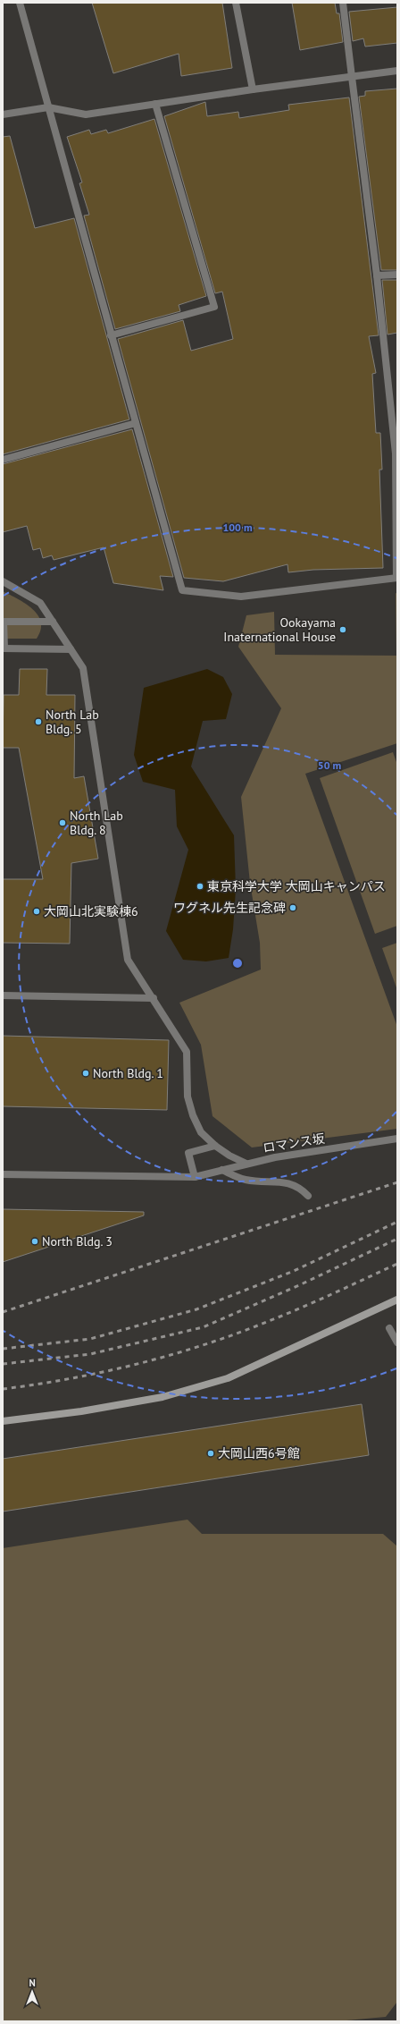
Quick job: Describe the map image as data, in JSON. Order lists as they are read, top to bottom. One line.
{"streets":{"street":["ロマンス坂"]},"places":["Ookayama Inaternational House","North Lab Bldg. 5","North Lab Bldg. 8","東京科学大学 大岡山キャンパス","ワグネル先生記念碑","大岡山北実験棟6","North Bldg. 1","North Bldg. 3","大岡山西6号館"],"north":"top","rings":["100 m","50 m"]}
